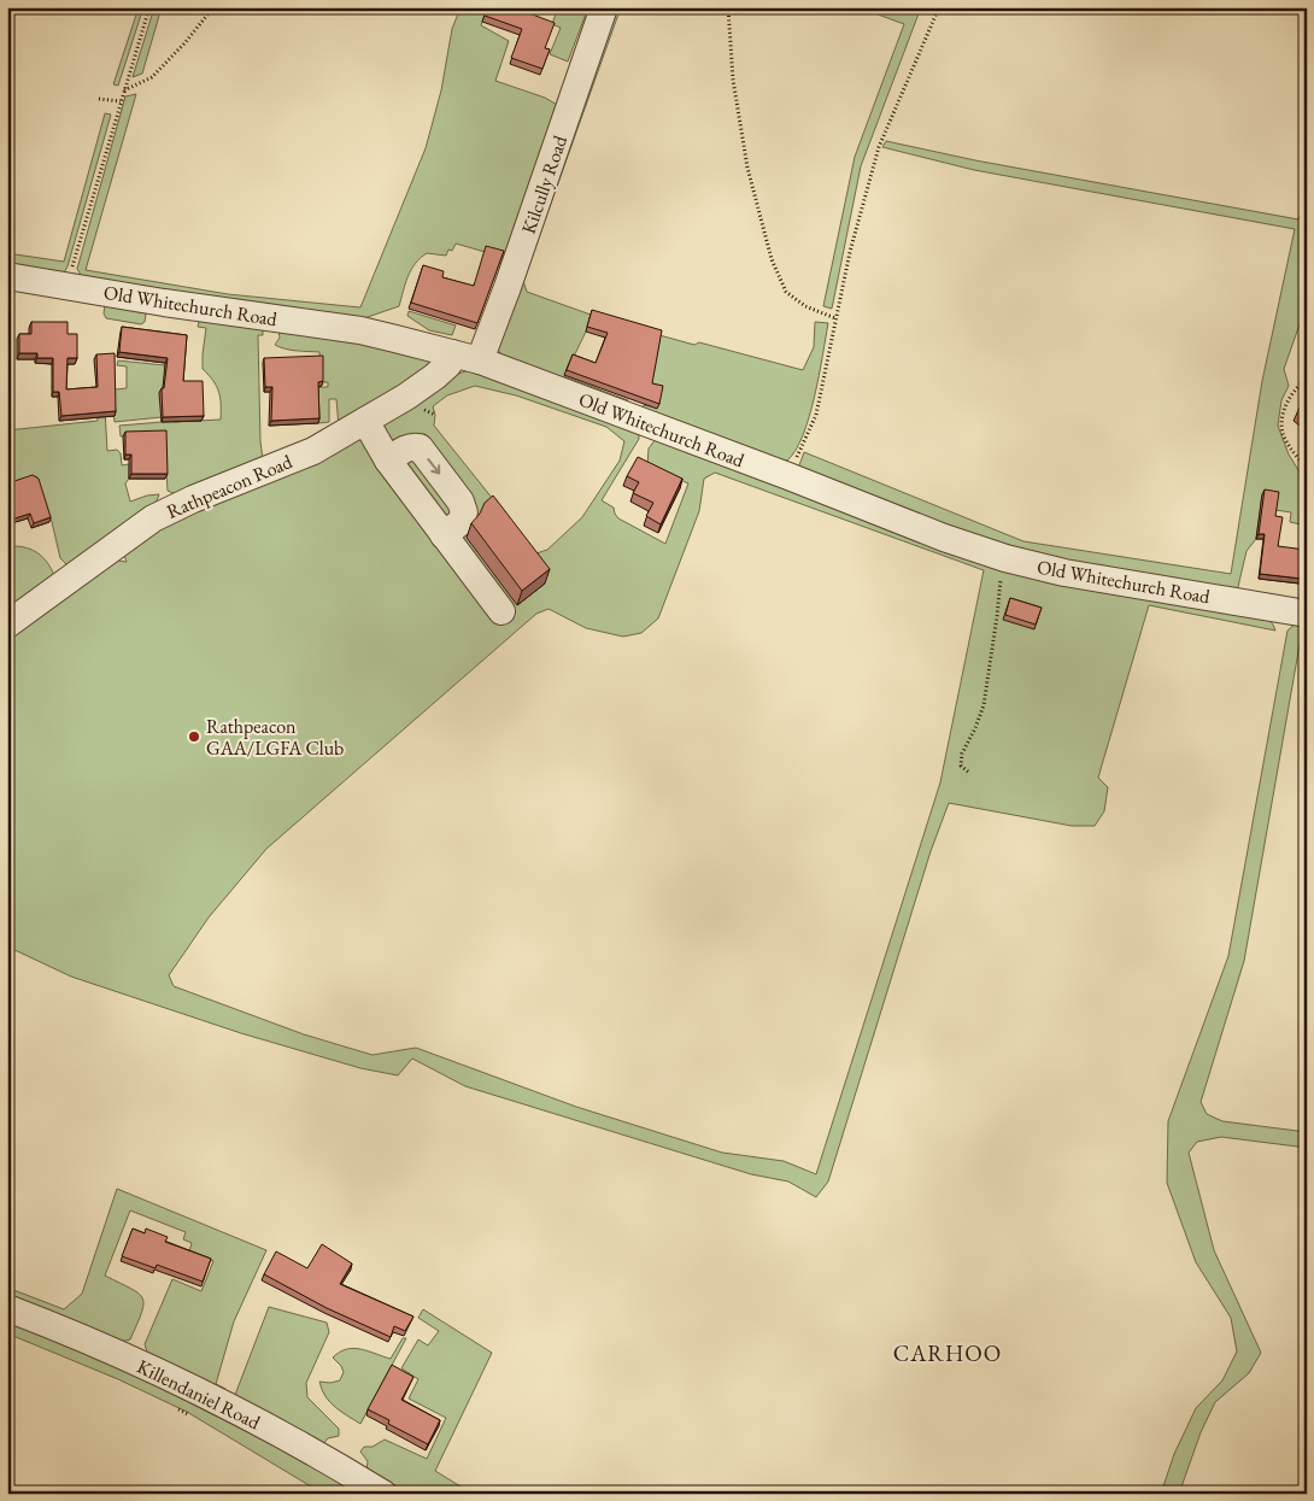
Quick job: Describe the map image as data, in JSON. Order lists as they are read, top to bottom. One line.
{"streets":{"street":["Kilcully Road","Old Whitechurch Road","Rathpeacon Road","Killendaniel Road"]},"crossings":[["Kilcully Road","Old Whitechurch Road"],["Old Whitechurch Road","Rathpeacon Road"]],"districts":["CARHOO"],"places":["Rathpeacon GAA/LGFA Club"]}
